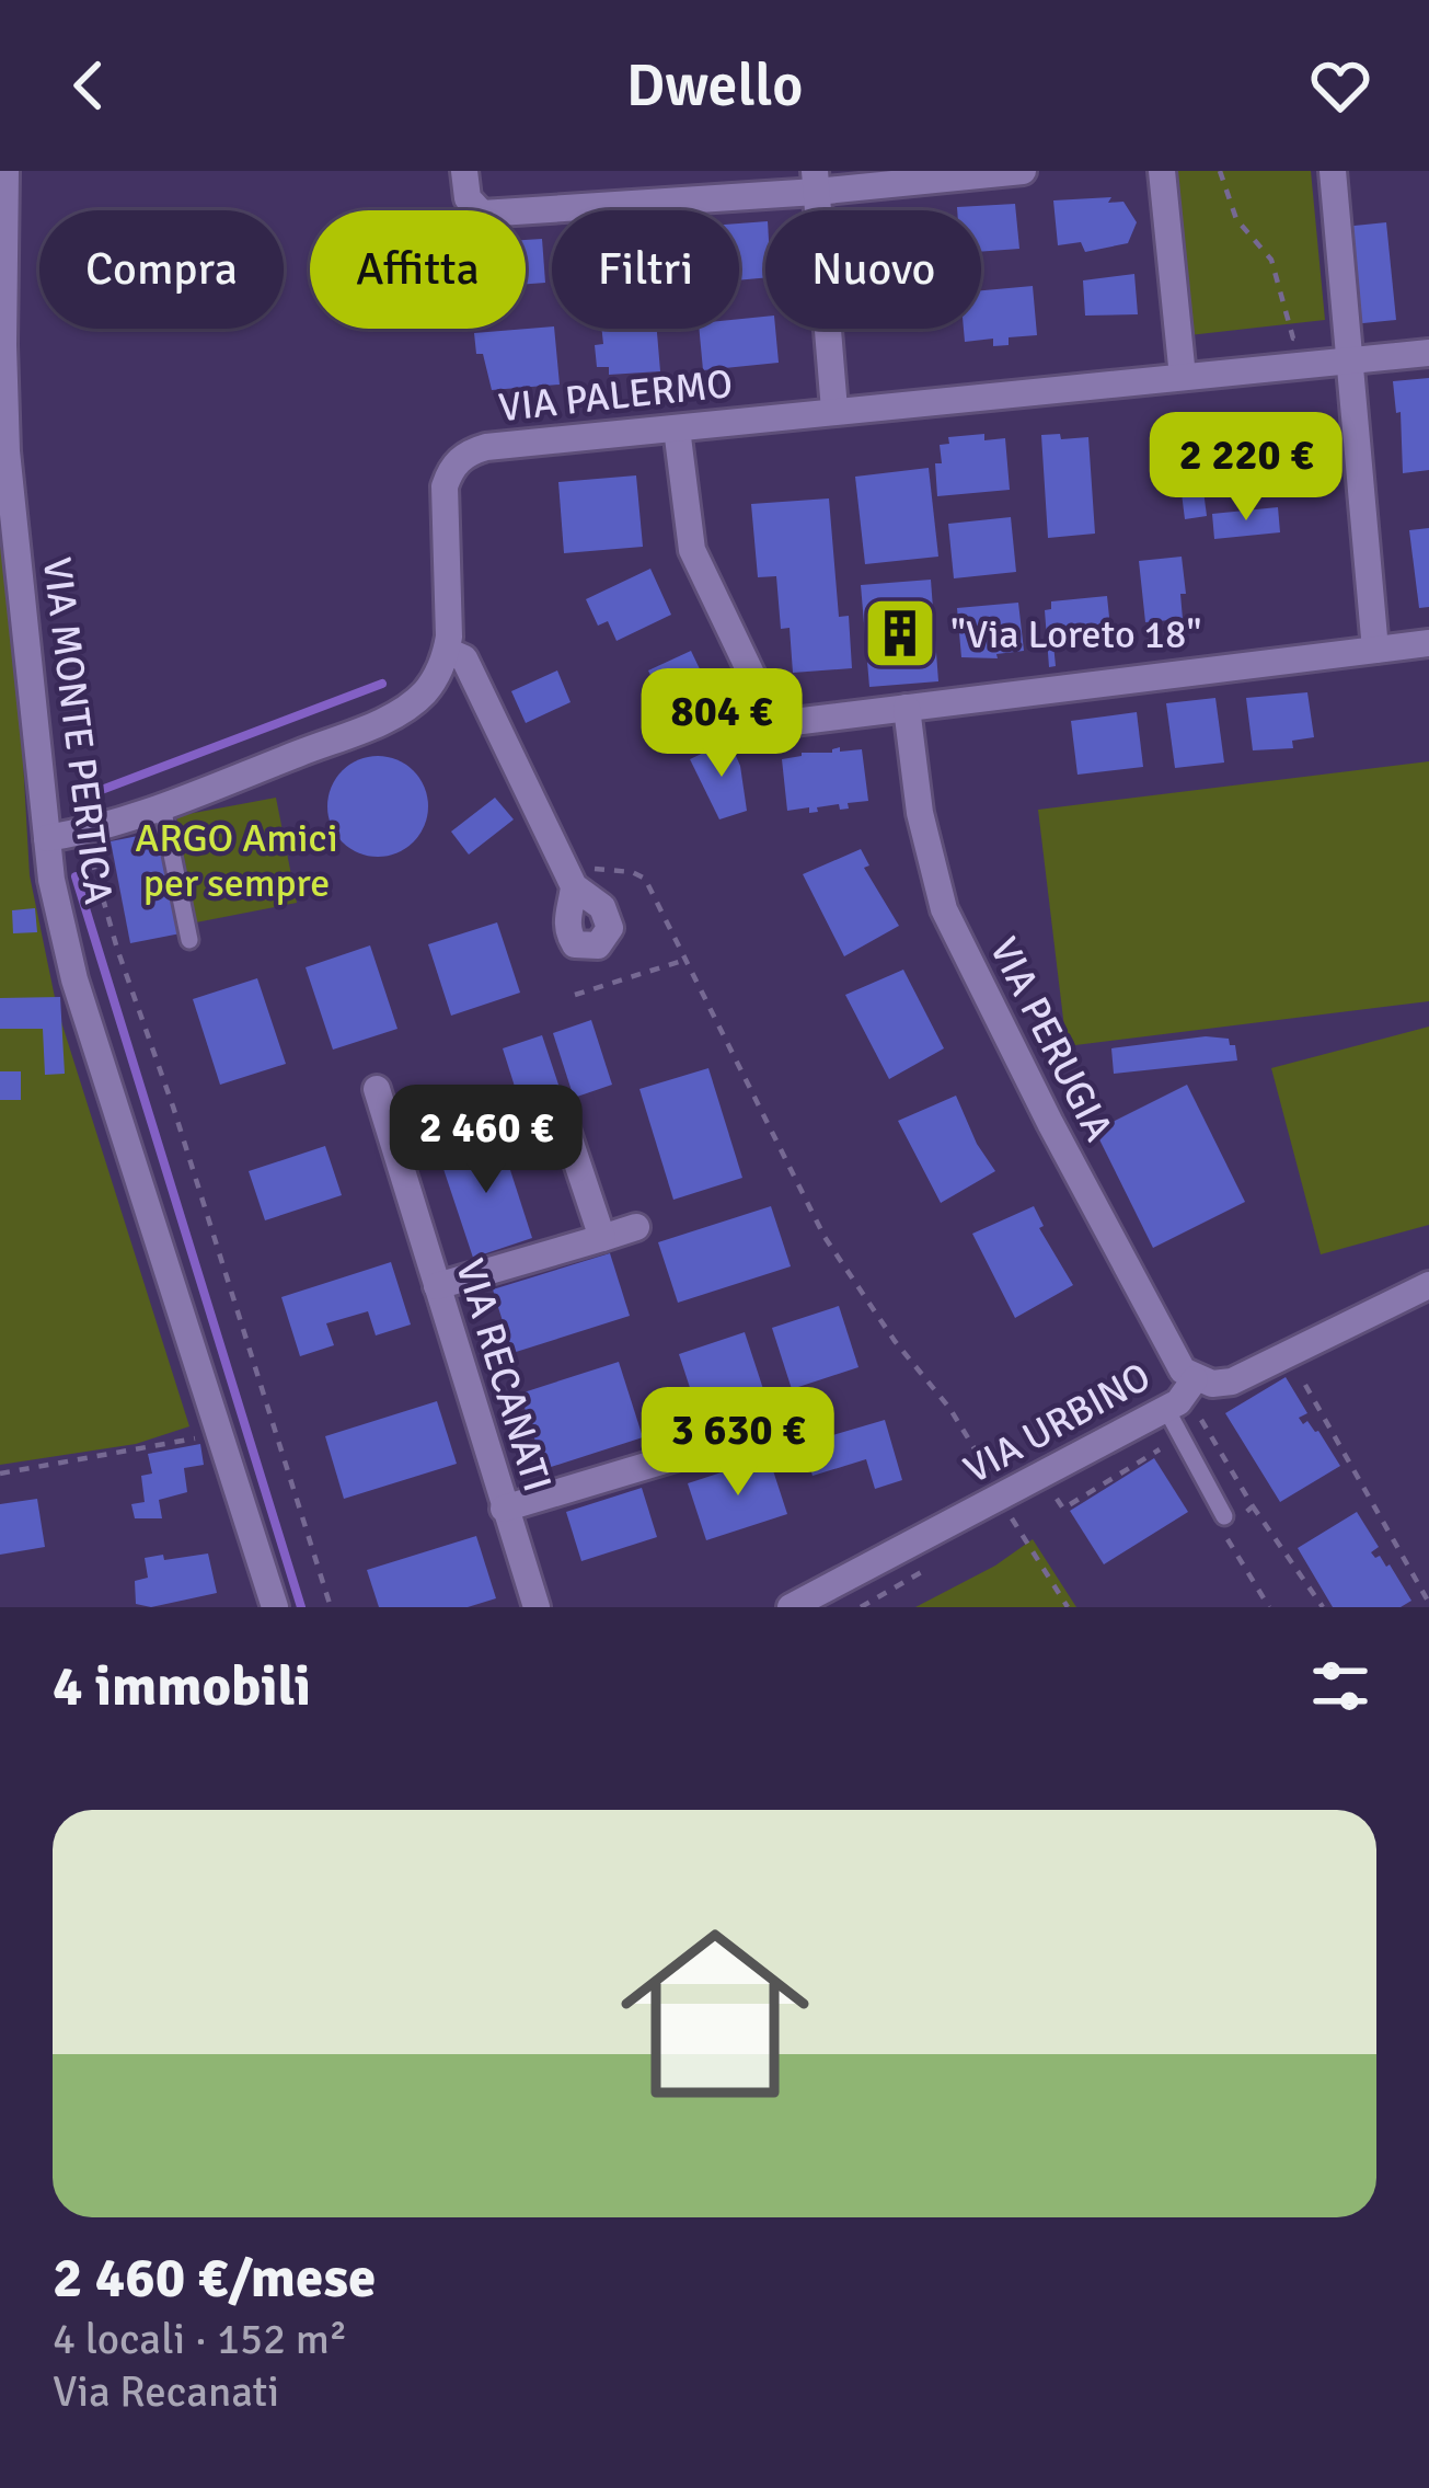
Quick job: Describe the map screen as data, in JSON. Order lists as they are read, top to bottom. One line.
{"streets":{"street":["VIA PALERMO","VIA MONTE PERTICA","VIA PERUGIA","VIA RECANATI","VIA URBINO"]},"crossings":[["VIA PERUGIA","VIA URBINO"]],"parks":["ARGO Amici per sempre"],"places":{"building":["\"Via Loreto 18\""]},"page":{"header":"Dwello","chip":["Compra","Affitta","Filtri","Nuovo"],"price":["2 220 €","804 €","2 460 €","3 630 €"],"heading":"4 immobili","list":[{"name":"2 460 €/mese","note":"4 locali · 152 m² · Via Recanati"}]}}
